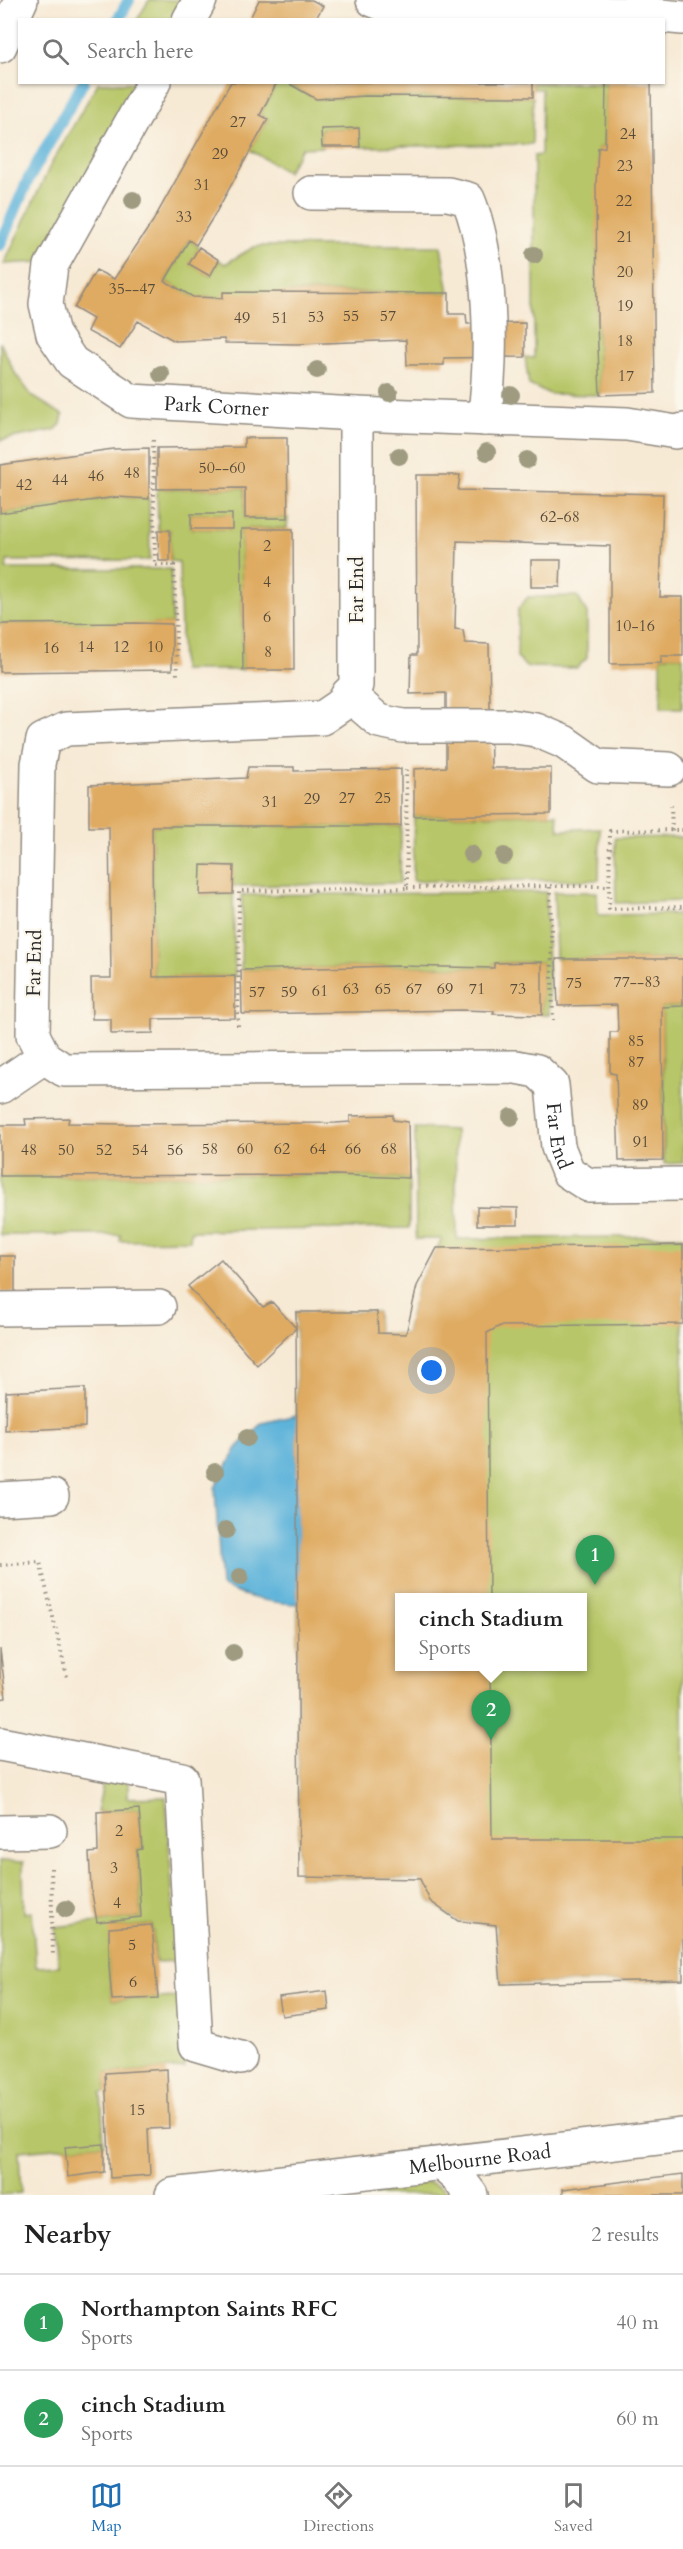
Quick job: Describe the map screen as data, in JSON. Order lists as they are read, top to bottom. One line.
{"streets":{"street":["Park Corner","Far End","Melbourne Road"]},"crossings":[["Park Corner","Far End"]],"house_numbers":["27","24","29","23","31","22","33","21","20","35--47","19","55","57","53","49","51","18","17","50--60","48","46","44","42","62-68","2","4","6","10-16","14","12","10","16","8","27","25","29","31","77--83","75","63","65","67","69","71","73","61","57","59","85","87","89","91","58","60","62","64","66","68","48","50","52","54","56","2","3","4","5","6","15"],"page":{"search":"Search here","pins":["1","2"],"popup":["cinch Stadium","Sports"],"heading":["Nearby","2 results"],"list":[{"mark":"1","name":"Northampton Saints RFC","note":"Sports","value":"40 m"},{"mark":"2","name":"cinch Stadium","note":"Sports","value":"60 m"}],"nav":["Map","Directions","Saved"]}}
